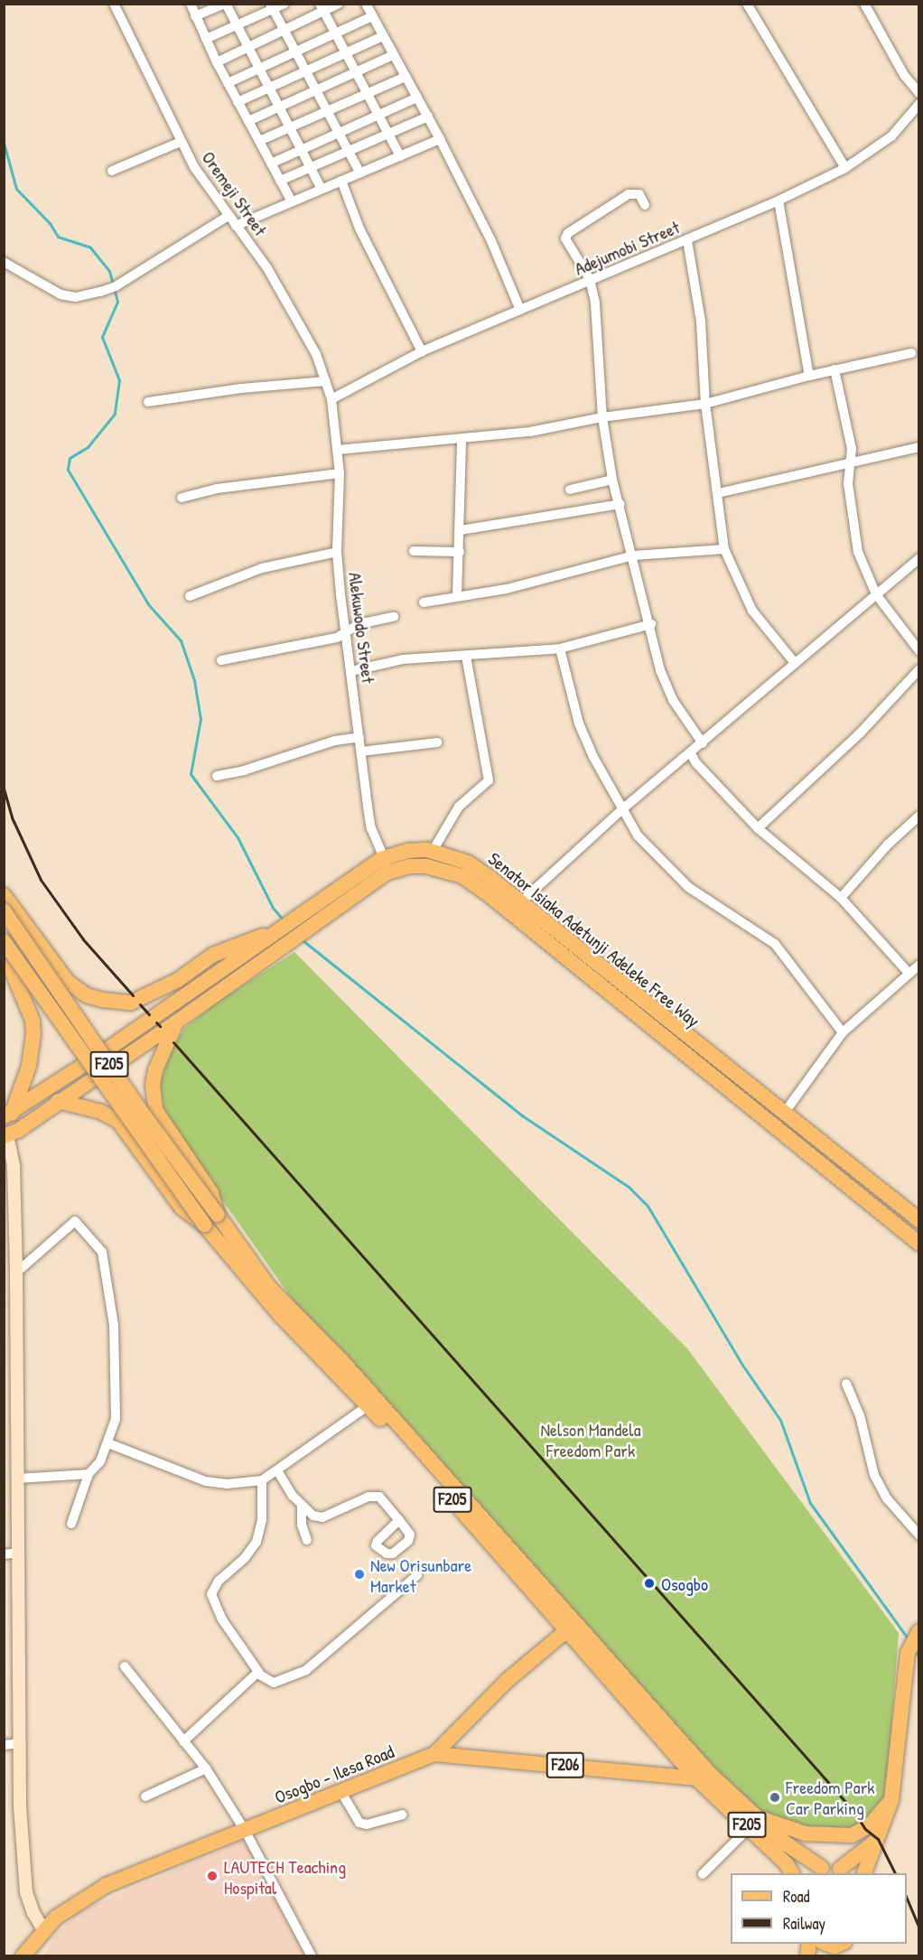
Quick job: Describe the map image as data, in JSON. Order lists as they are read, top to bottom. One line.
{"streets":{"main road":["Senator Isiaka Adetunji Adeleke Free Way","F205","F206","Osogbo - Ilesa Road"],"street":["Oremeji Street","Adejumobi Street","Alekuwodo Street"]},"crossings":[["Oremeji Street","Adejumobi Street"],["Oremeji Street","Alekuwodo Street"],["Adejumobi Street","Alekuwodo Street"],["Alekuwodo Street","Senator Isiaka Adetunji Adeleke Free Way"],["F205","F206"],["F205","Osogbo - Ilesa Road"],["F206","Osogbo - Ilesa Road"]],"parks":["Nelson Mandela Freedom Park"],"places":["New Orisunbare Market","Osogbo","Freedom Park Car Parking","LAUTECH Teaching Hospital"],"legend":["Road","Railway"]}
